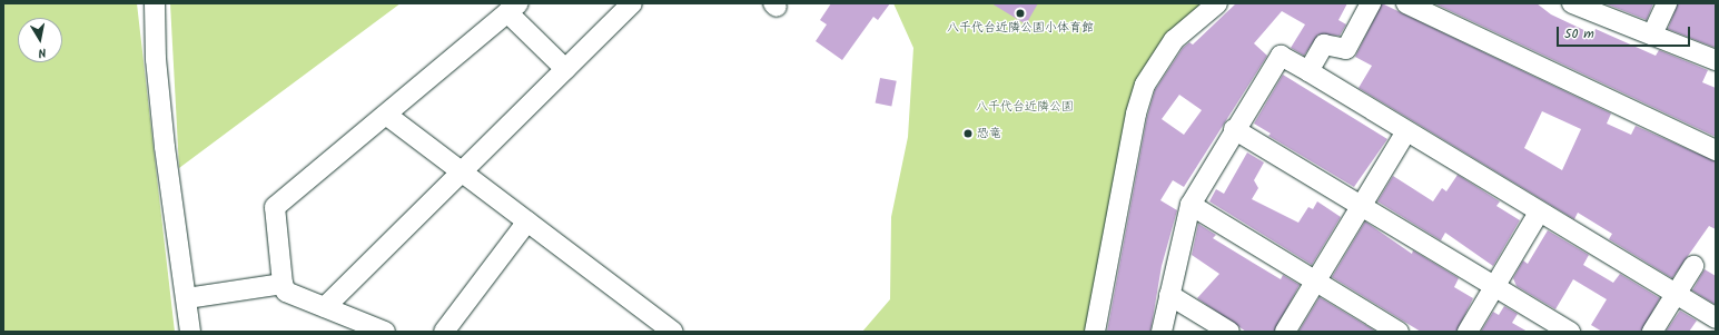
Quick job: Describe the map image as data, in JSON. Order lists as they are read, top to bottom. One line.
{"parks":["八千代台近隣公園"],"places":["八千代台近隣公園小体育館","恐竜"],"scale_bar":"50 m","north":"bottom"}
